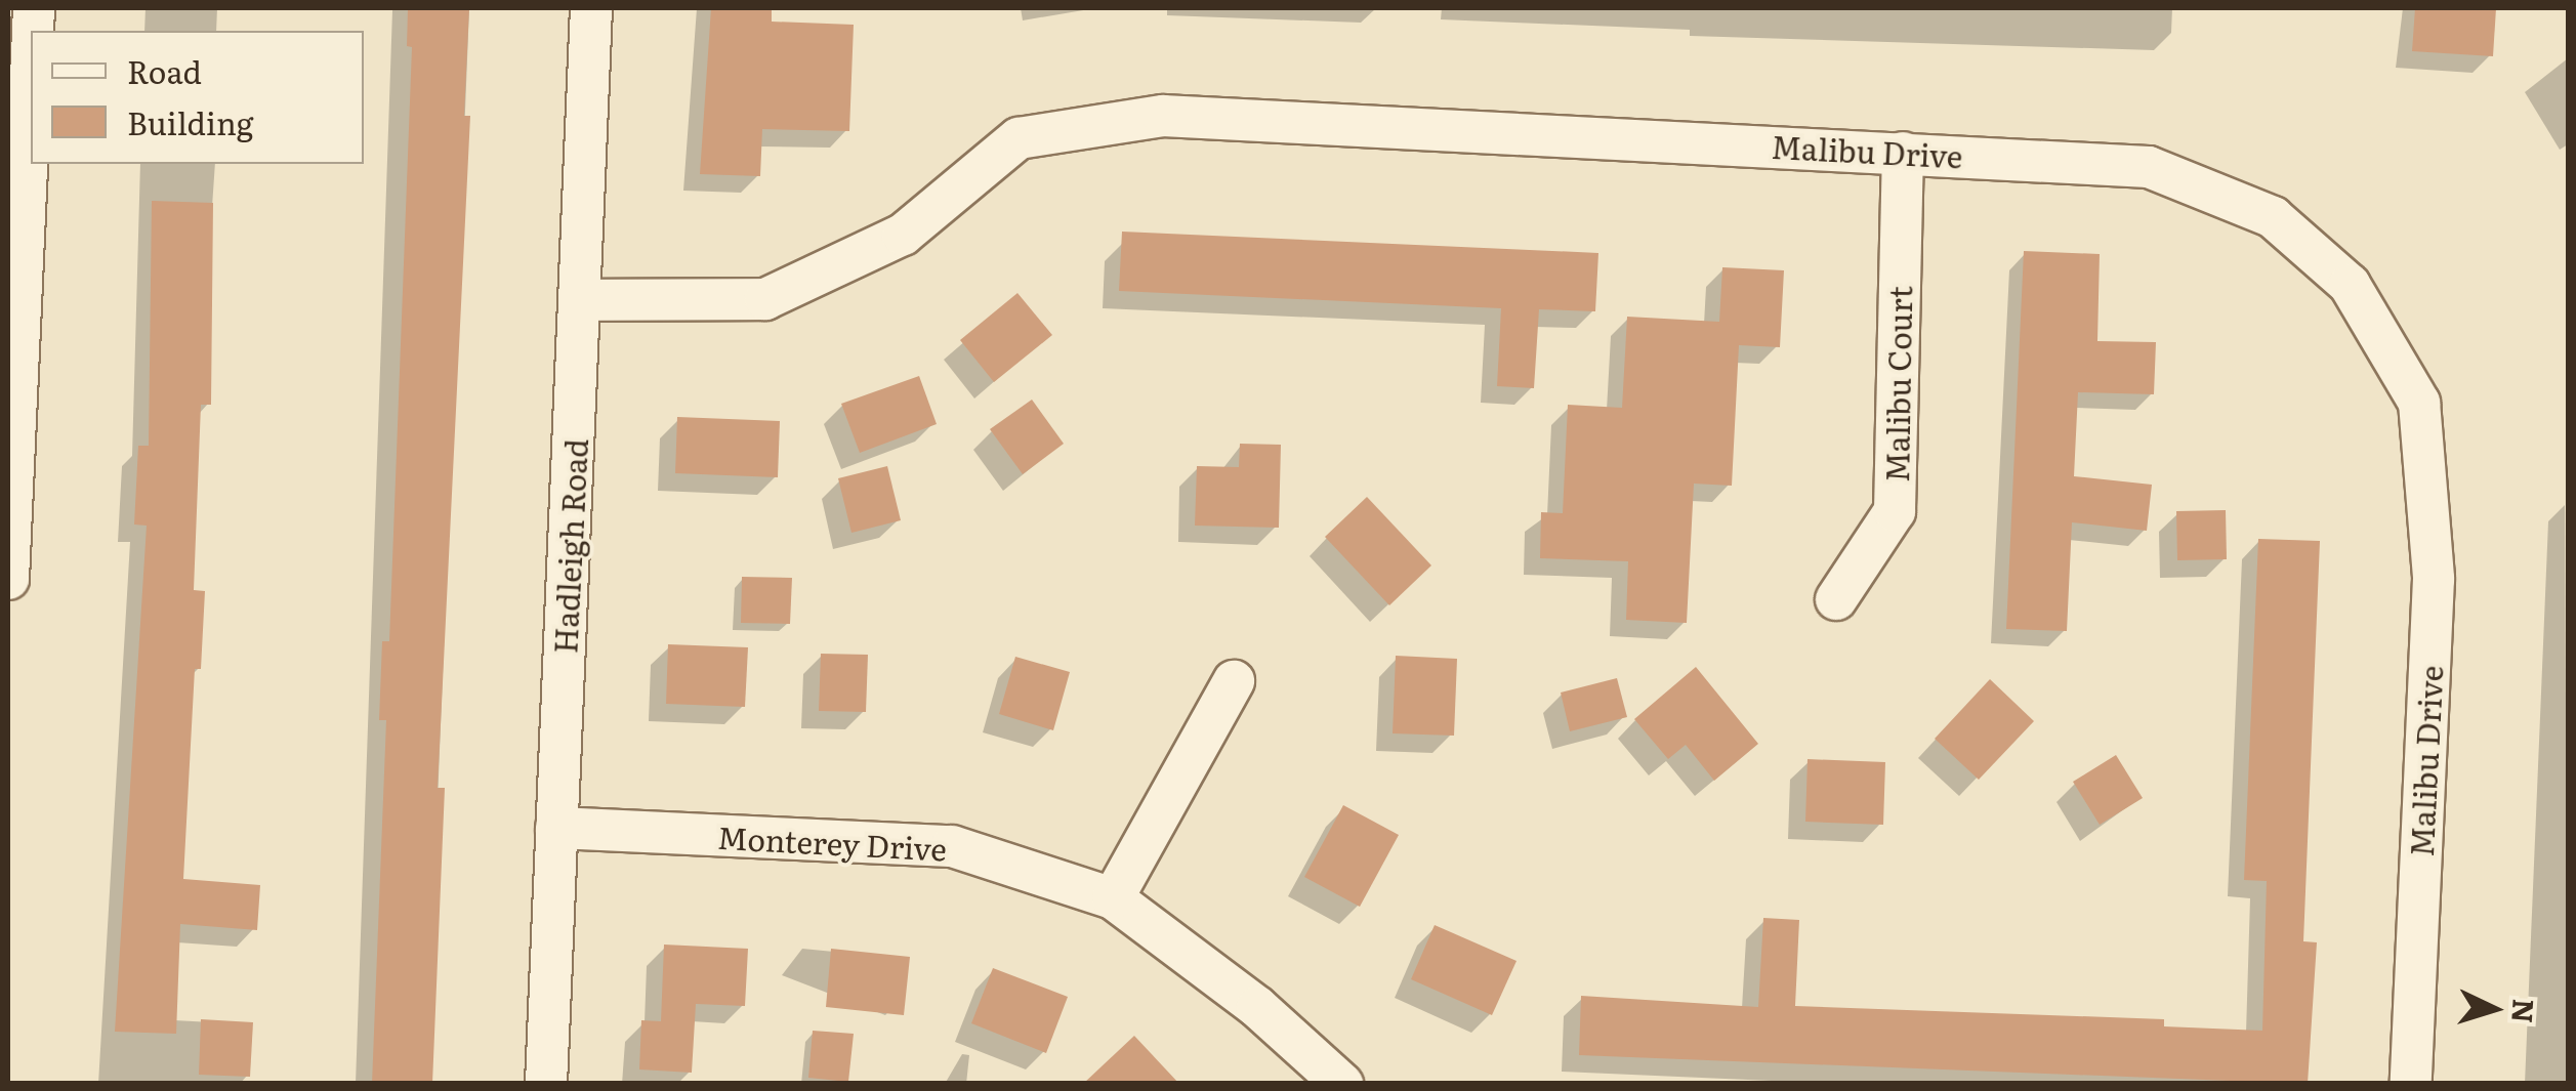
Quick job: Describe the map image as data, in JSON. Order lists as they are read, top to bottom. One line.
{"streets":{"street":["Malibu Drive","Malibu Court","Hadleigh Road","Monterey Drive"]},"crossings":[["Malibu Drive","Malibu Court"],["Malibu Drive","Hadleigh Road"],["Hadleigh Road","Monterey Drive"]],"legend":["Road","Building"],"north":"right"}
